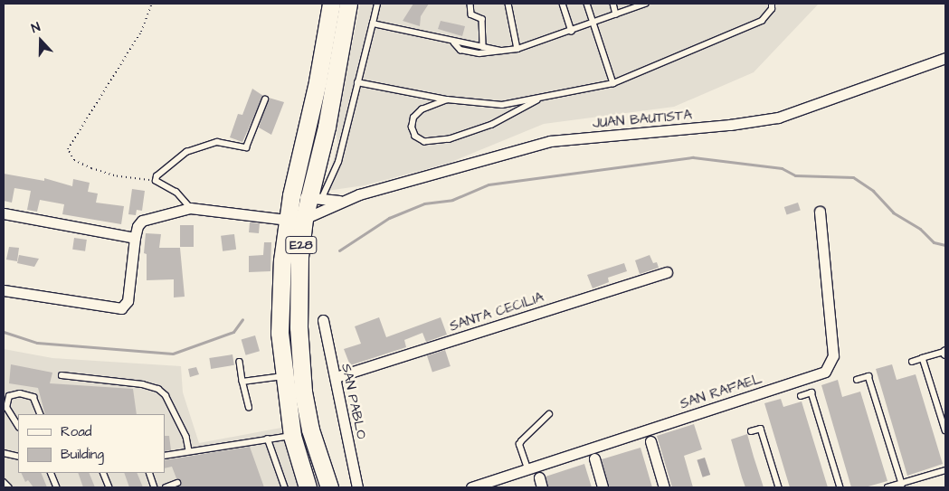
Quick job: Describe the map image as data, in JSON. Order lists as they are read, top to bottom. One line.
{"streets":{"main road":["E28"],"street":["JUAN BAUTISTA","SANTA CECILIA","SAN RAFAEL","SAN PABLO"]},"crossings":[["JUAN BAUTISTA","E28"],["SANTA CECILIA","SAN PABLO"]],"legend":["Road","Building"],"north":"top"}
